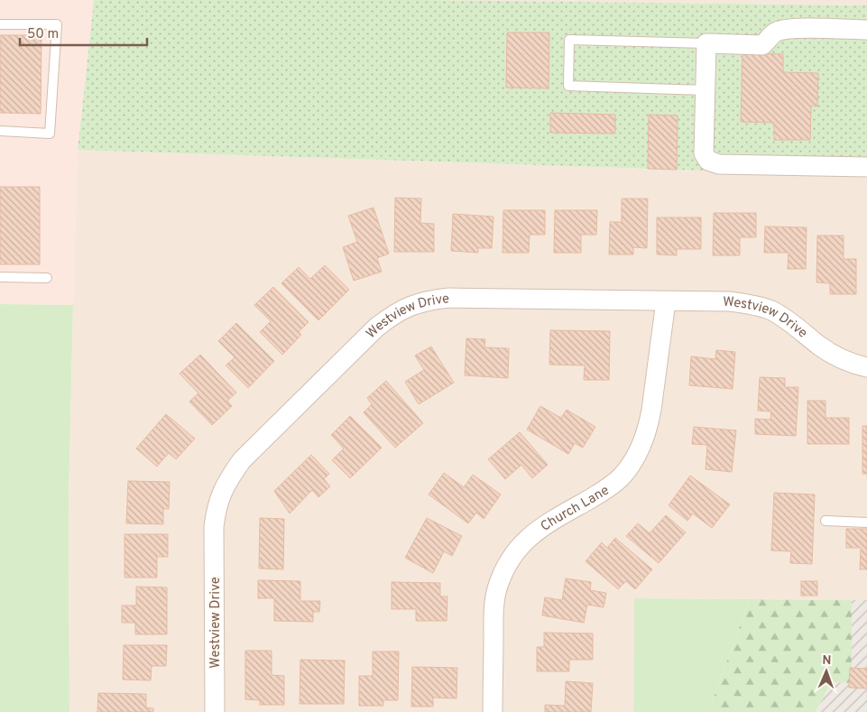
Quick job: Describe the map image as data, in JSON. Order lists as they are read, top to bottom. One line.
{"streets":{"street":["Westview Drive","Church Lane"]},"crossings":[["Westview Drive","Church Lane"]],"scale_bar":"50 m","north":"top"}
